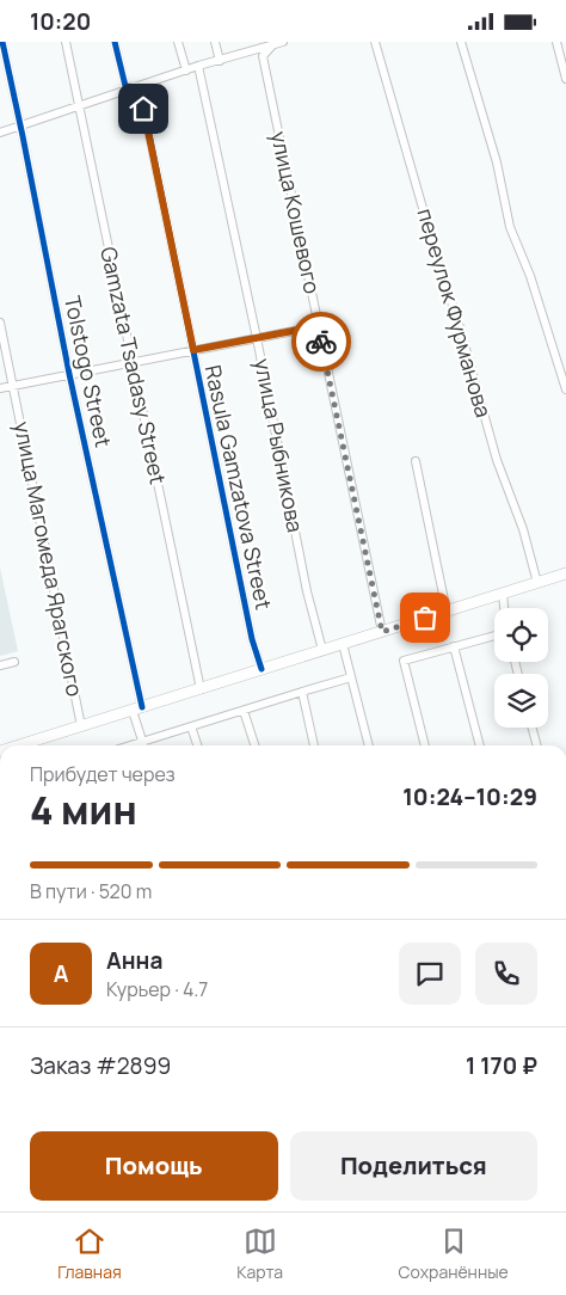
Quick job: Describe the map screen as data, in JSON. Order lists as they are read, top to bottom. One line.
{"streets":{"street":["улица Кошевого","переулок Фурманова","Gamzata Tsadasy Street","Tolstogo Street","улица Рыбникова","Rasula Gamzatova Street","улица Магомеда Ярагского"]},"page":{"status":"10:20","heading":["4 мин","Прибудет через","10:24–10:29"],"panel":["Анна","Курьер · 4.7","Заказ #2899","1 170 ₽"],"bar":"В пути · 520 m","round":"А","buttons":["Помощь","Поделиться"],"tabs":["Главная","Карта","Сохранённые"]}}
